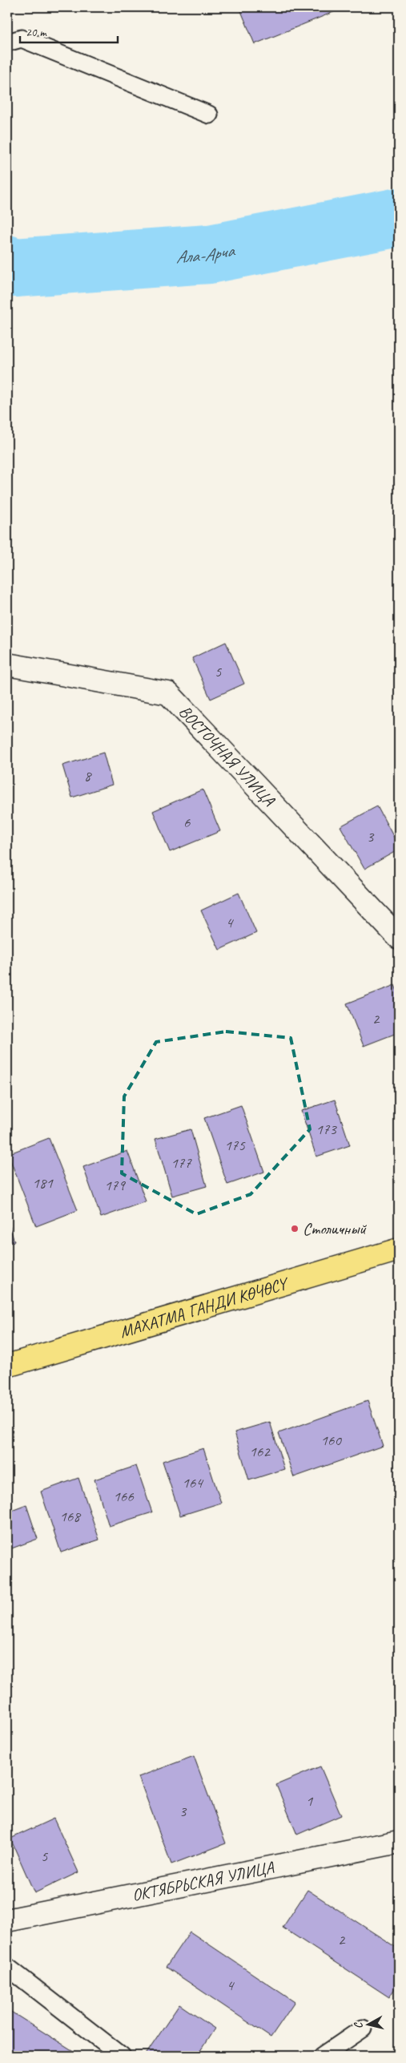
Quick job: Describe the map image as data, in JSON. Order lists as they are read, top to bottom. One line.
{"streets":{"main road":["МАХАТМА ГАНДИ КӨЧӨСҮ"],"street":["ВОСТОЧНАЯ УЛИЦА","ОКТЯБРЬСКАЯ УЛИЦА"]},"water":["Ала-Арча"],"places":["Столичный"],"house_numbers":["5","8","6","3","4","2","173","175","177","181","179","160","162","164","166","168","1","3","5","2","4"],"scale_bar":"20 m","north":"left"}
